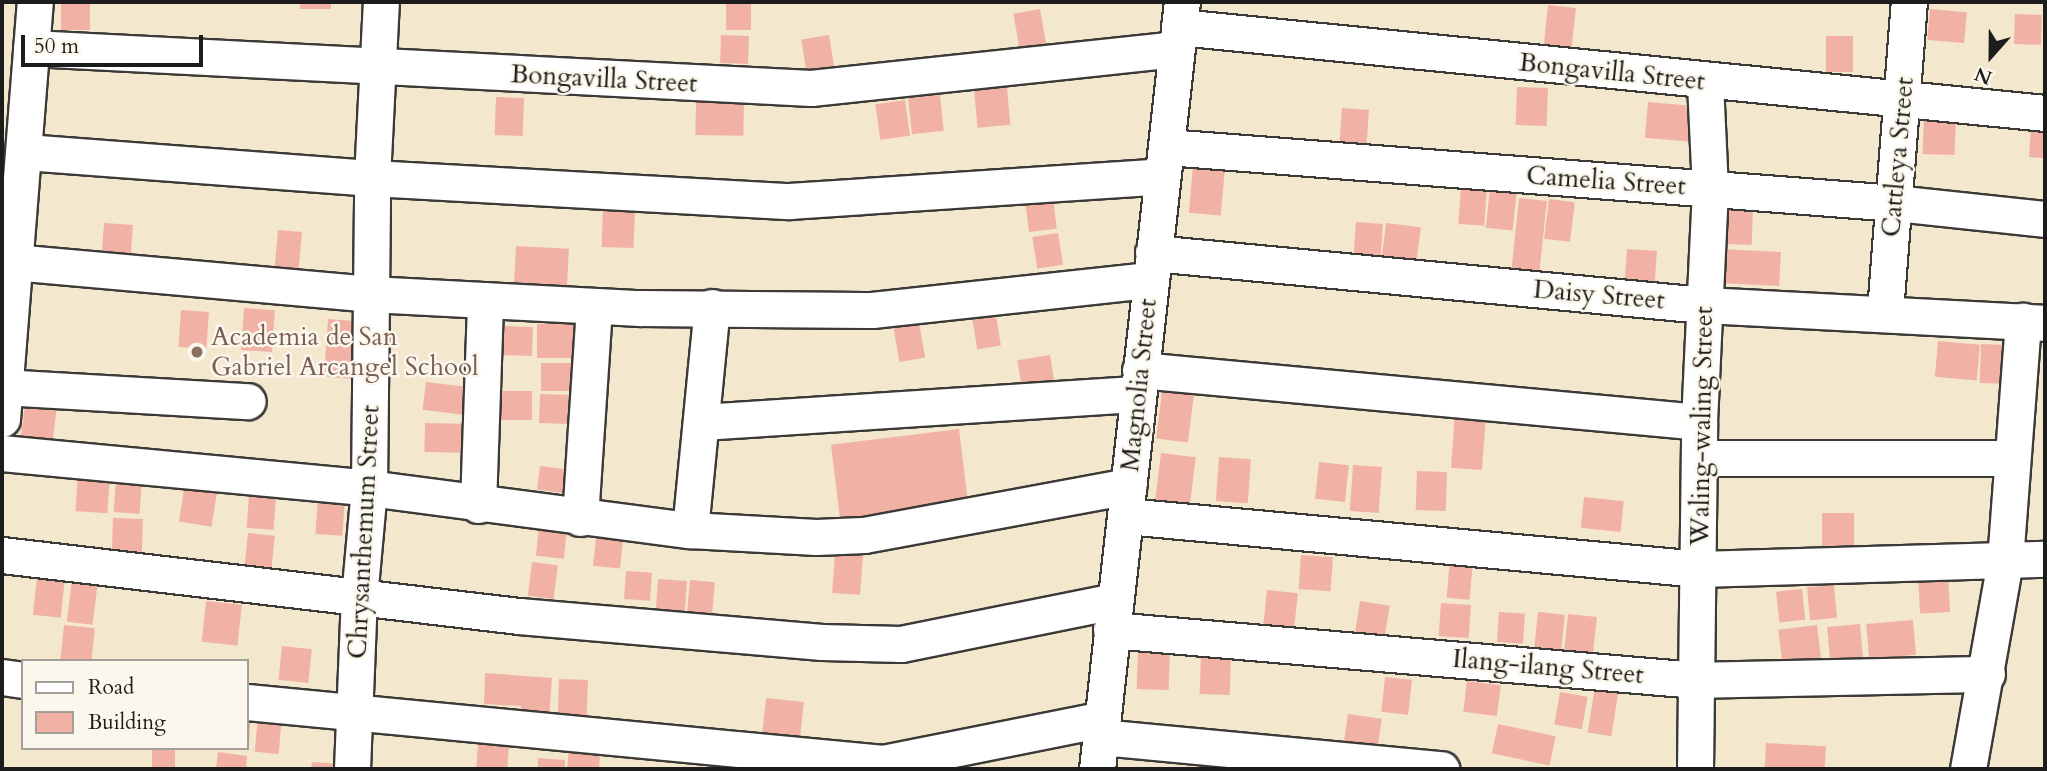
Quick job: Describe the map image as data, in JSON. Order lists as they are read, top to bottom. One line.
{"streets":{"street":["Bongavilla Street","Cattleya Street","Camelia Street","Daisy Street","Magnolia Street","Waling-waling Street","Chrysanthemum Street","Ilang-ilang Street"]},"crossings":[["Bongavilla Street","Cattleya Street"],["Bongavilla Street","Magnolia Street"],["Bongavilla Street","Waling-waling Street"],["Bongavilla Street","Chrysanthemum Street"],["Cattleya Street","Camelia Street"],["Cattleya Street","Daisy Street"],["Camelia Street","Magnolia Street"],["Camelia Street","Waling-waling Street"],["Camelia Street","Chrysanthemum Street"],["Daisy Street","Magnolia Street"],["Daisy Street","Waling-waling Street"],["Daisy Street","Chrysanthemum Street"],["Magnolia Street","Ilang-ilang Street"],["Waling-waling Street","Ilang-ilang Street"],["Chrysanthemum Street","Ilang-ilang Street"]],"places":["Academia de San Gabriel Arcangel School"],"legend":["Road","Building"],"scale_bar":"50 m","north":"bottom"}
